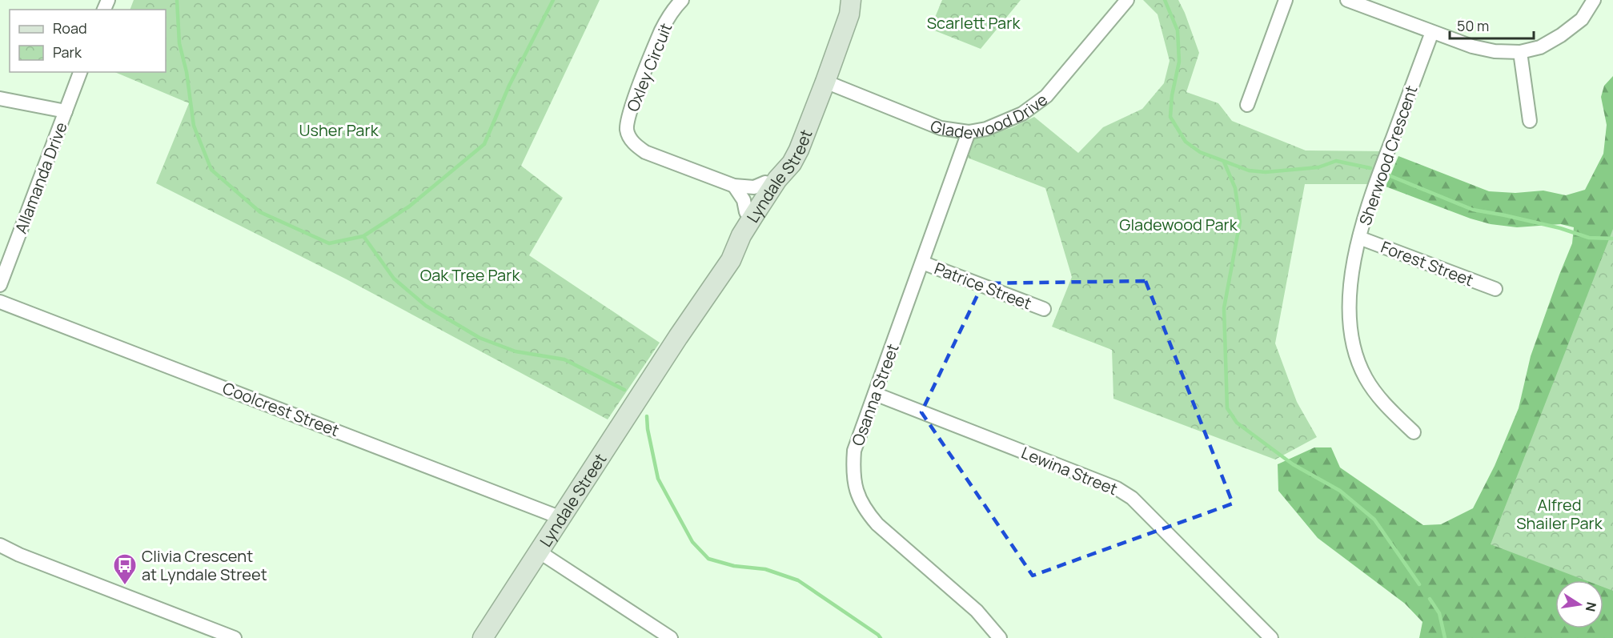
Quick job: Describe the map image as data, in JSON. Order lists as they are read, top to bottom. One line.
{"streets":{"street":["Oxley Circuit","Gladewood Drive","Sherwood Crescent","Lyndale Street","Allamanda Drive","Forest Street","Patrice Street","Osanna Street","Coolcrest Street","Lewina Street"]},"crossings":[["Oxley Circuit","Lyndale Street"],["Gladewood Drive","Lyndale Street"],["Gladewood Drive","Osanna Street"],["Sherwood Crescent","Forest Street"],["Lyndale Street","Coolcrest Street"],["Patrice Street","Osanna Street"],["Osanna Street","Lewina Street"]],"parks":["Scarlett Park","Usher Park","Gladewood Park","Oak Tree Park","Alfred Shailer Park"],"places":{"bus stop":["Clivia Crescent at Lyndale Street"]},"legend":["Road","Park"],"scale_bar":"50 m","north":"right"}
